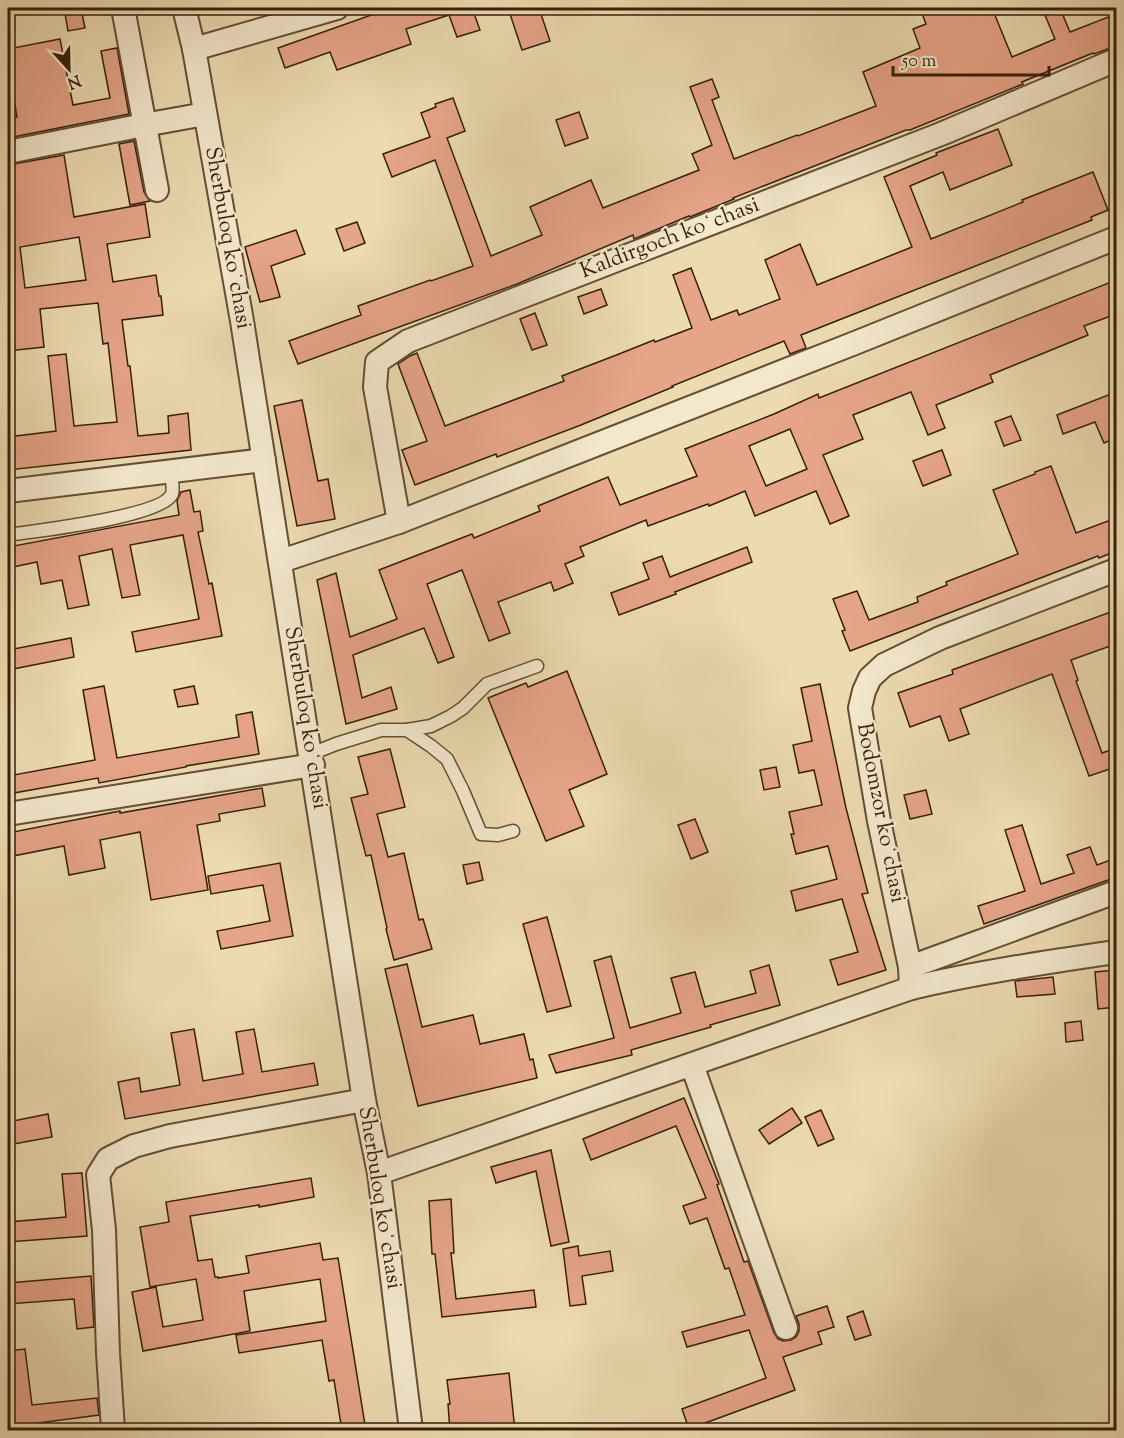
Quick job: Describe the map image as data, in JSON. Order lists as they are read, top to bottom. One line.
{"streets":{"street":["Sherbuloq koʻchasi","Kaldirgoch koʻchasi","Bodomzor koʻchasi"]},"scale_bar":"50 m","north":"bottom"}
